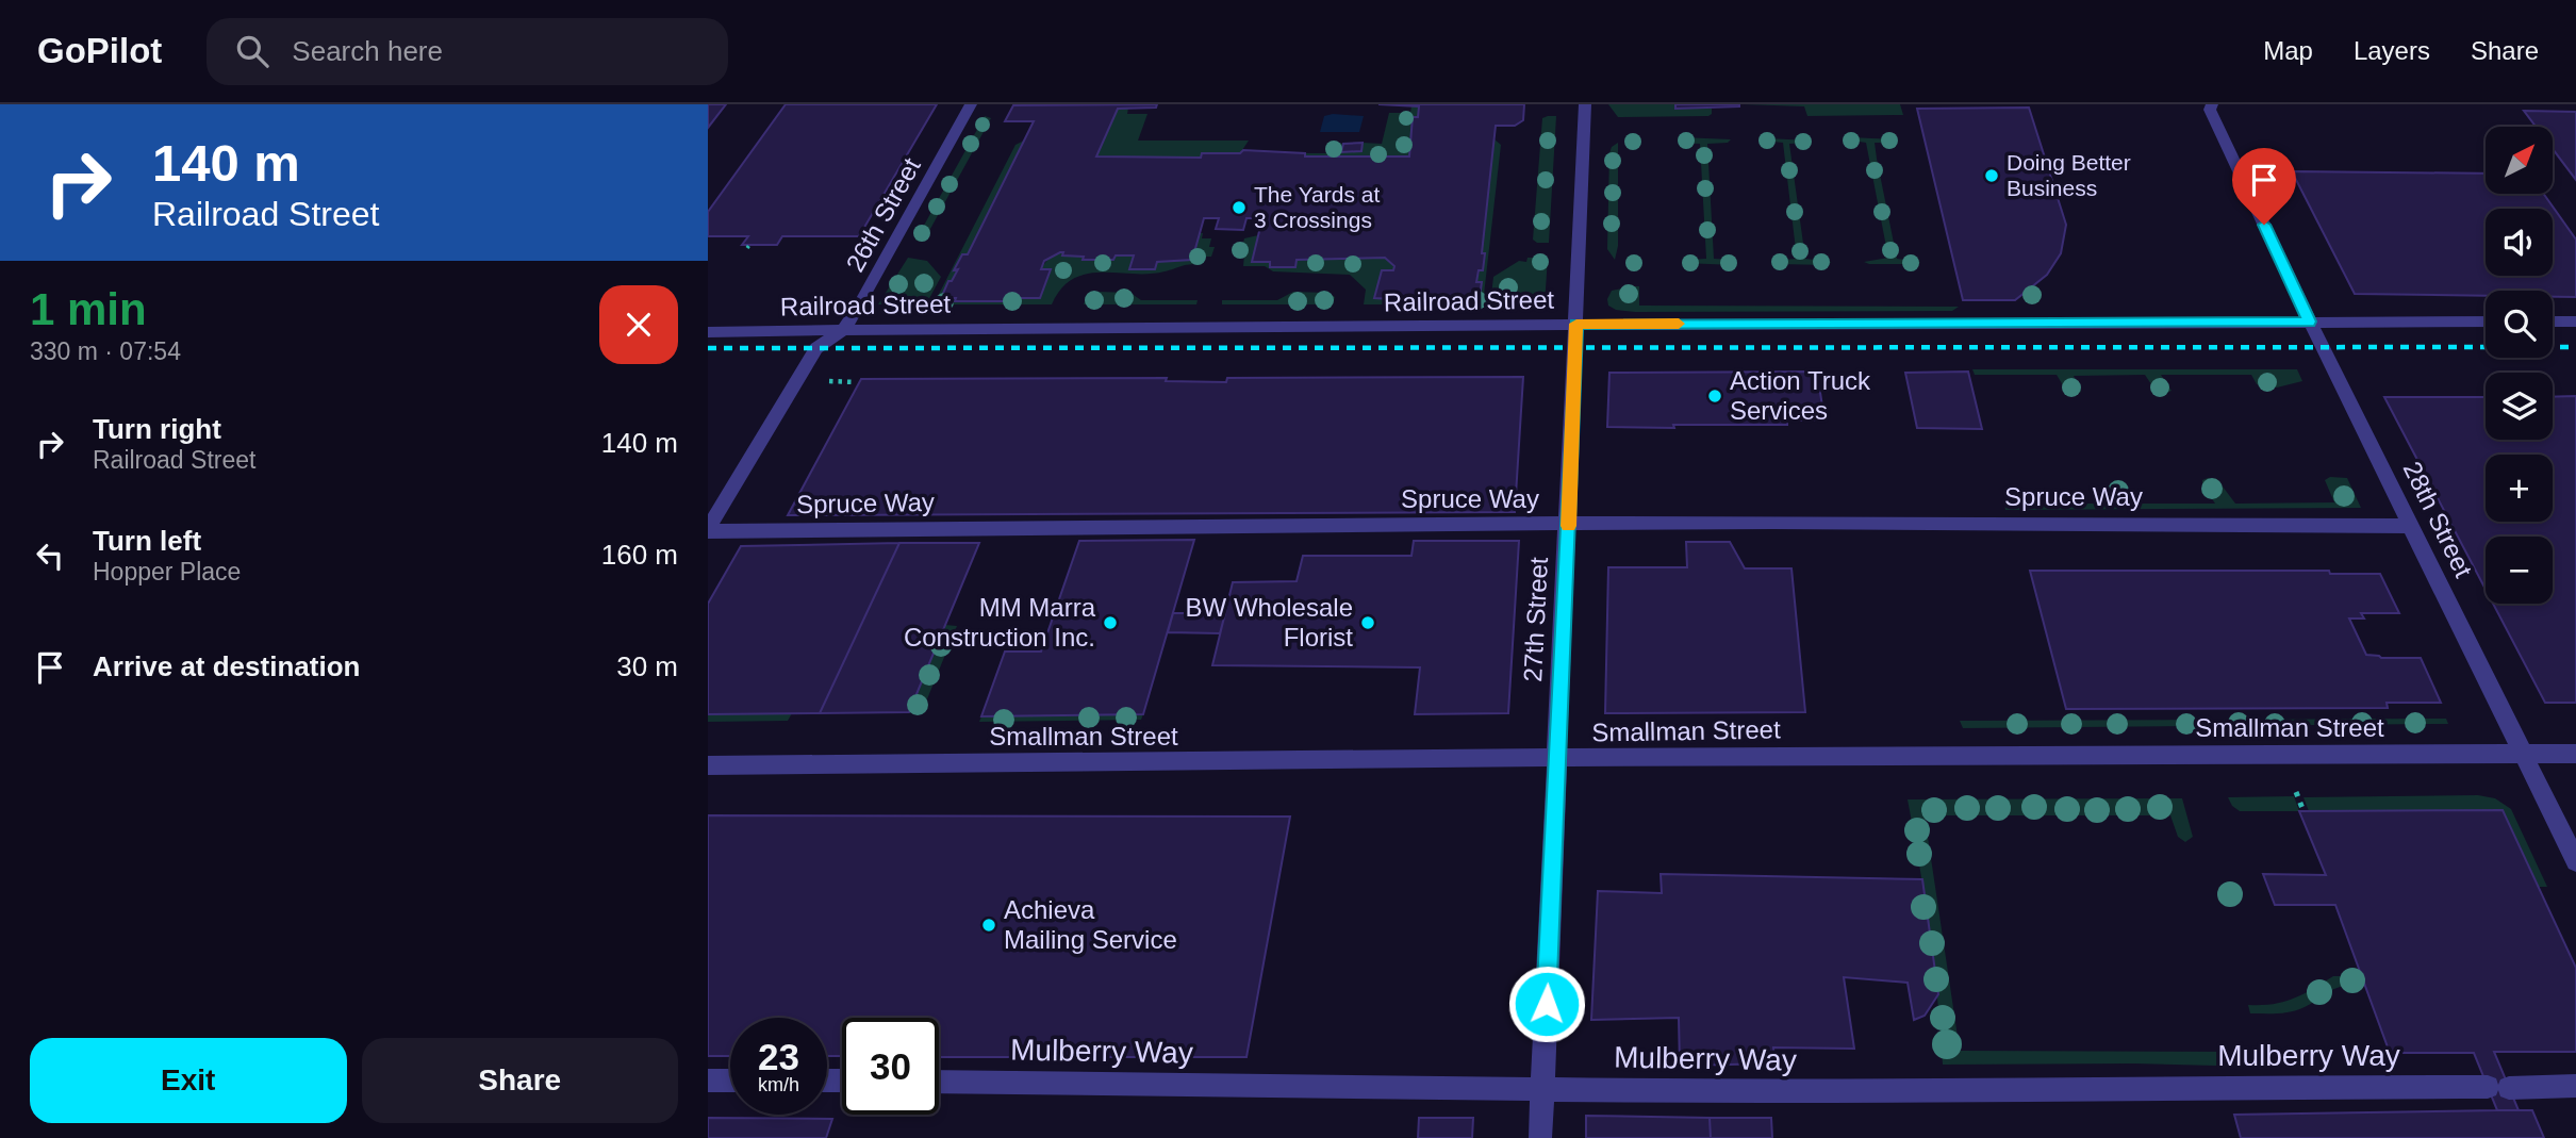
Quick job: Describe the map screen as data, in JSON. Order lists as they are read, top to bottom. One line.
{"streets":{"street":["26th Street","Railroad Street","Spruce Way","28th Street","27th Street","Smallman Street","Mulberry Way"]},"crossings":[["26th Street","Railroad Street"],["26th Street","Spruce Way"],["Railroad Street","28th Street"],["Railroad Street","27th Street"],["Spruce Way","28th Street"],["Spruce Way","27th Street"],["28th Street","Smallman Street"],["27th Street","Smallman Street"],["27th Street","Mulberry Way"]],"places":["Doing Better Business","The Yards at 3 Crossings","Action Truck Services","MM Marra Construction Inc.","BW Wholesale Florist","Achieva Mailing Service"],"north":"top right","page":{"header":"GoPilot","search":"Search here","nav":["Map","Layers","Share"],"turn":["140 m","Railroad Street"],"map_buttons":["+","−"],"heading":["1 min","330 m · 07:54"],"list":[{"name":"Turn right","note":"Railroad Street","value":"140 m"},{"name":"Turn left","note":"Hopper Place","value":"160 m"},{"name":"Arrive at destination","value":"30 m"}],"speed":"23 km/h","limit":"30","buttons":["Exit","Share"]}}
